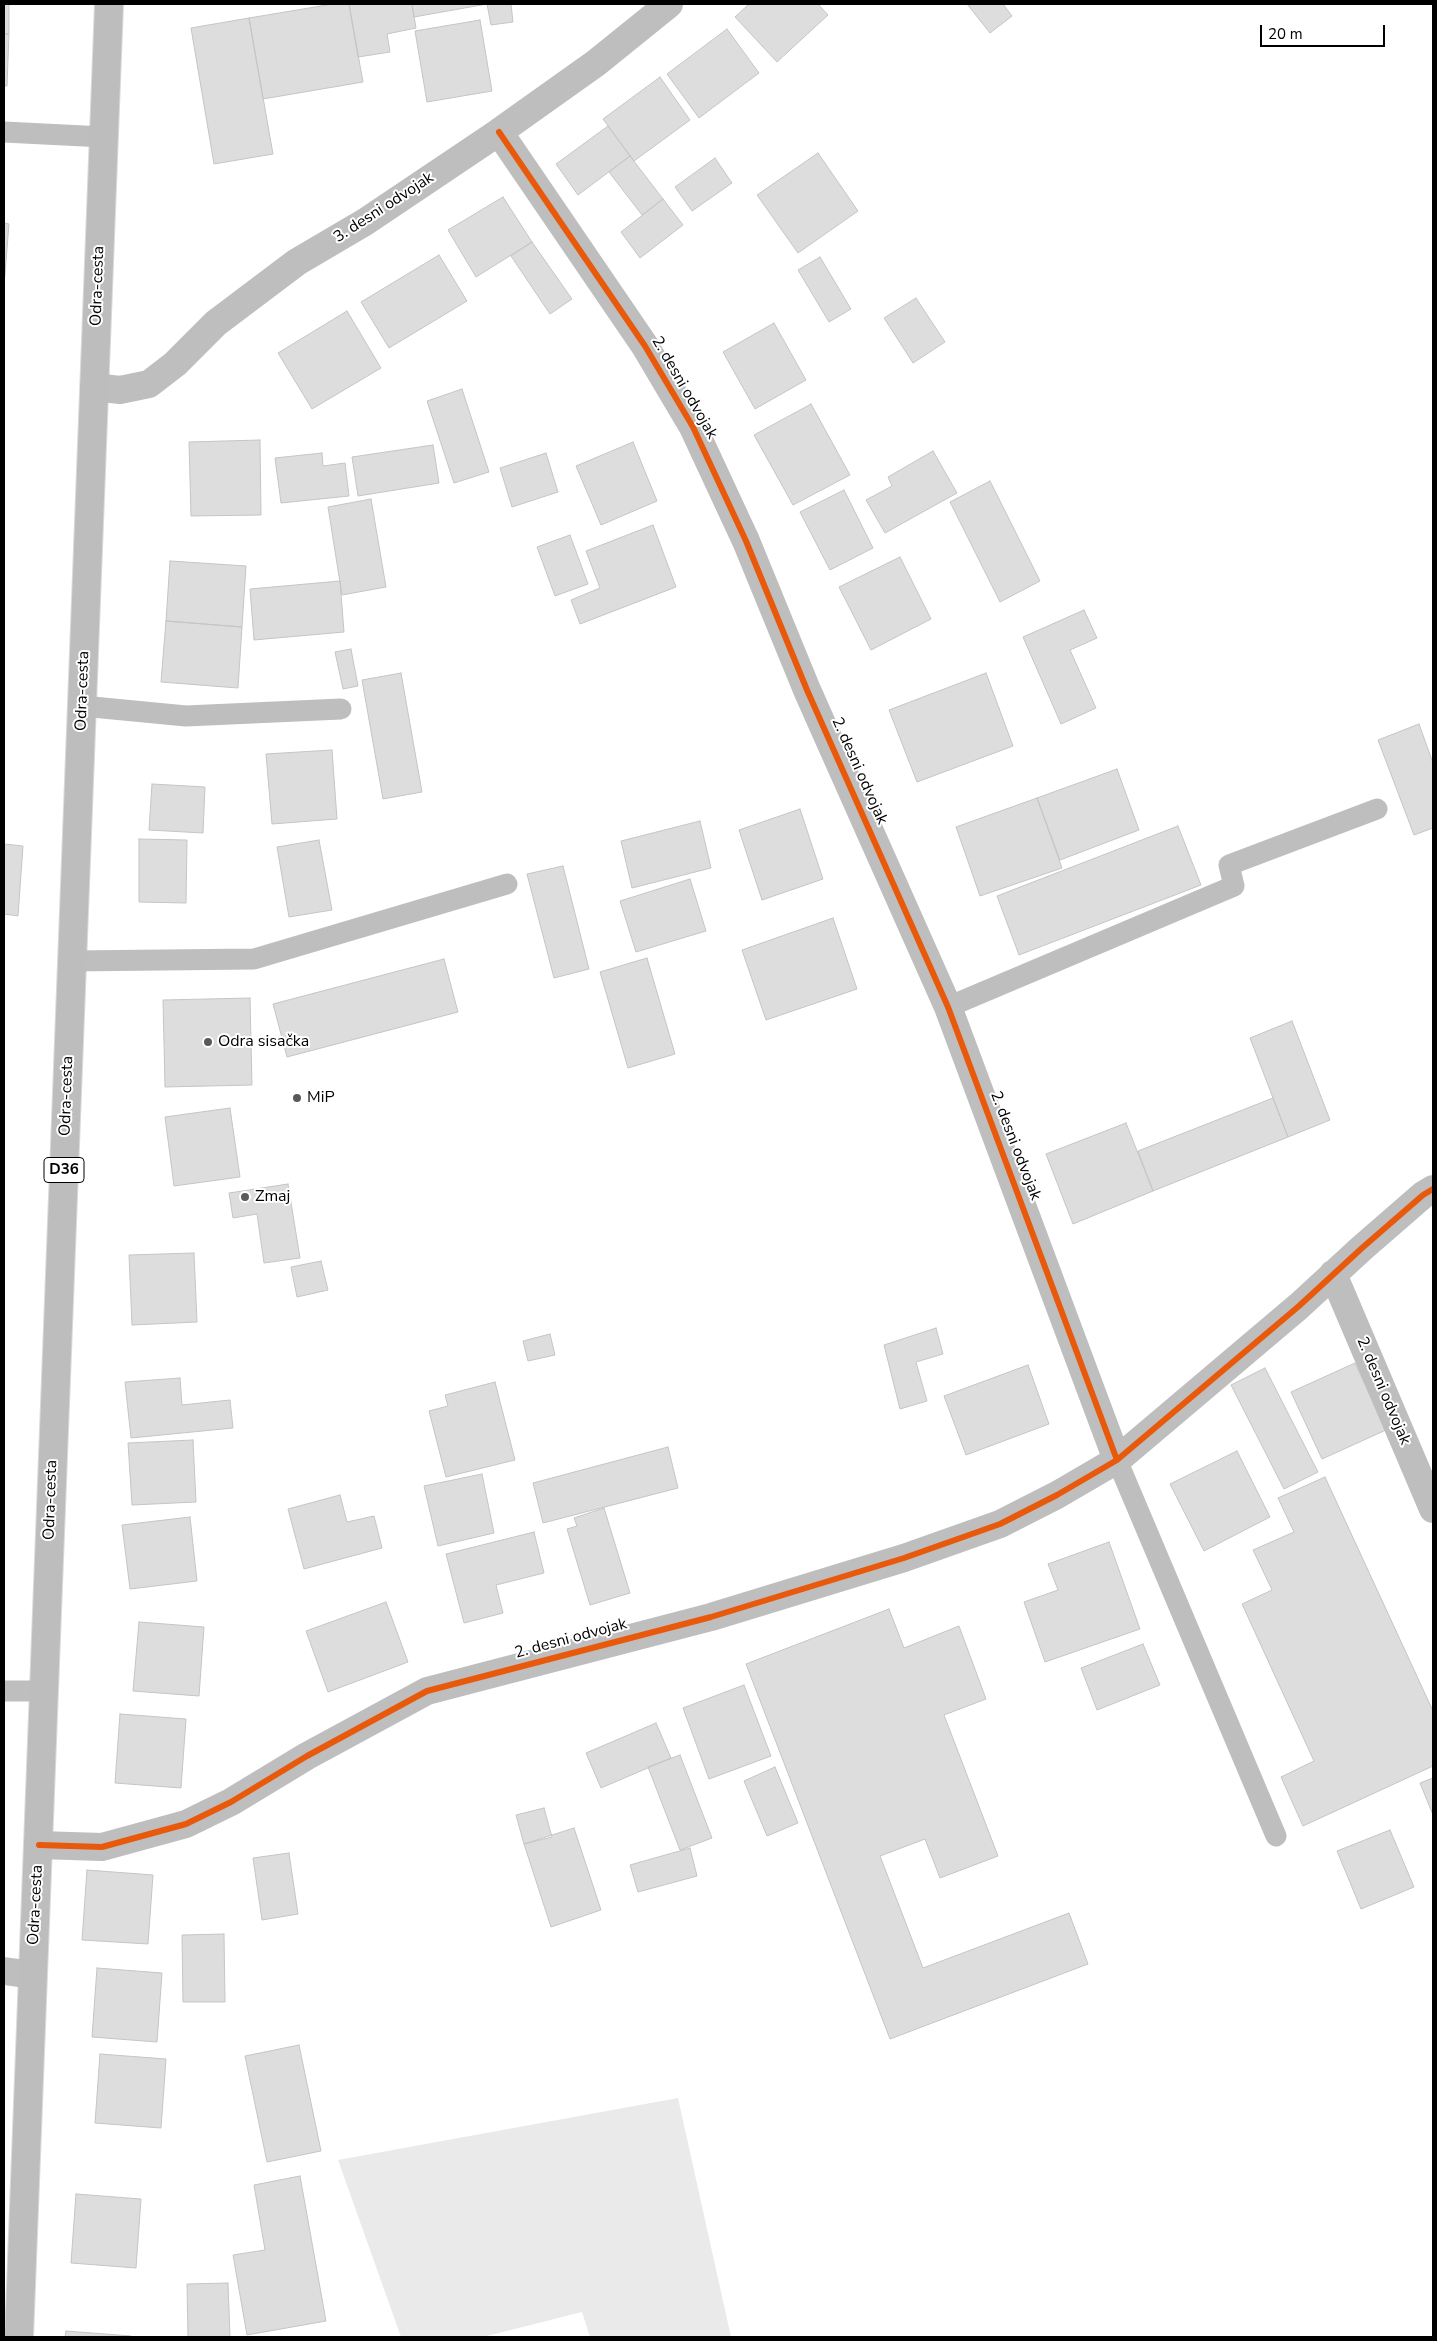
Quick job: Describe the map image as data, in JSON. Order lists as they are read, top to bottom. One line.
{"streets":{"main road":["Odra-cesta","D36"],"street":["3. desni odvojak","2. desni odvojak"]},"crossings":[["3. desni odvojak","Odra-cesta"],["3. desni odvojak","2. desni odvojak"],["Odra-cesta","2. desni odvojak"]],"places":["Odra sisačka","MiP","Zmaj"],"scale_bar":"20 m"}
